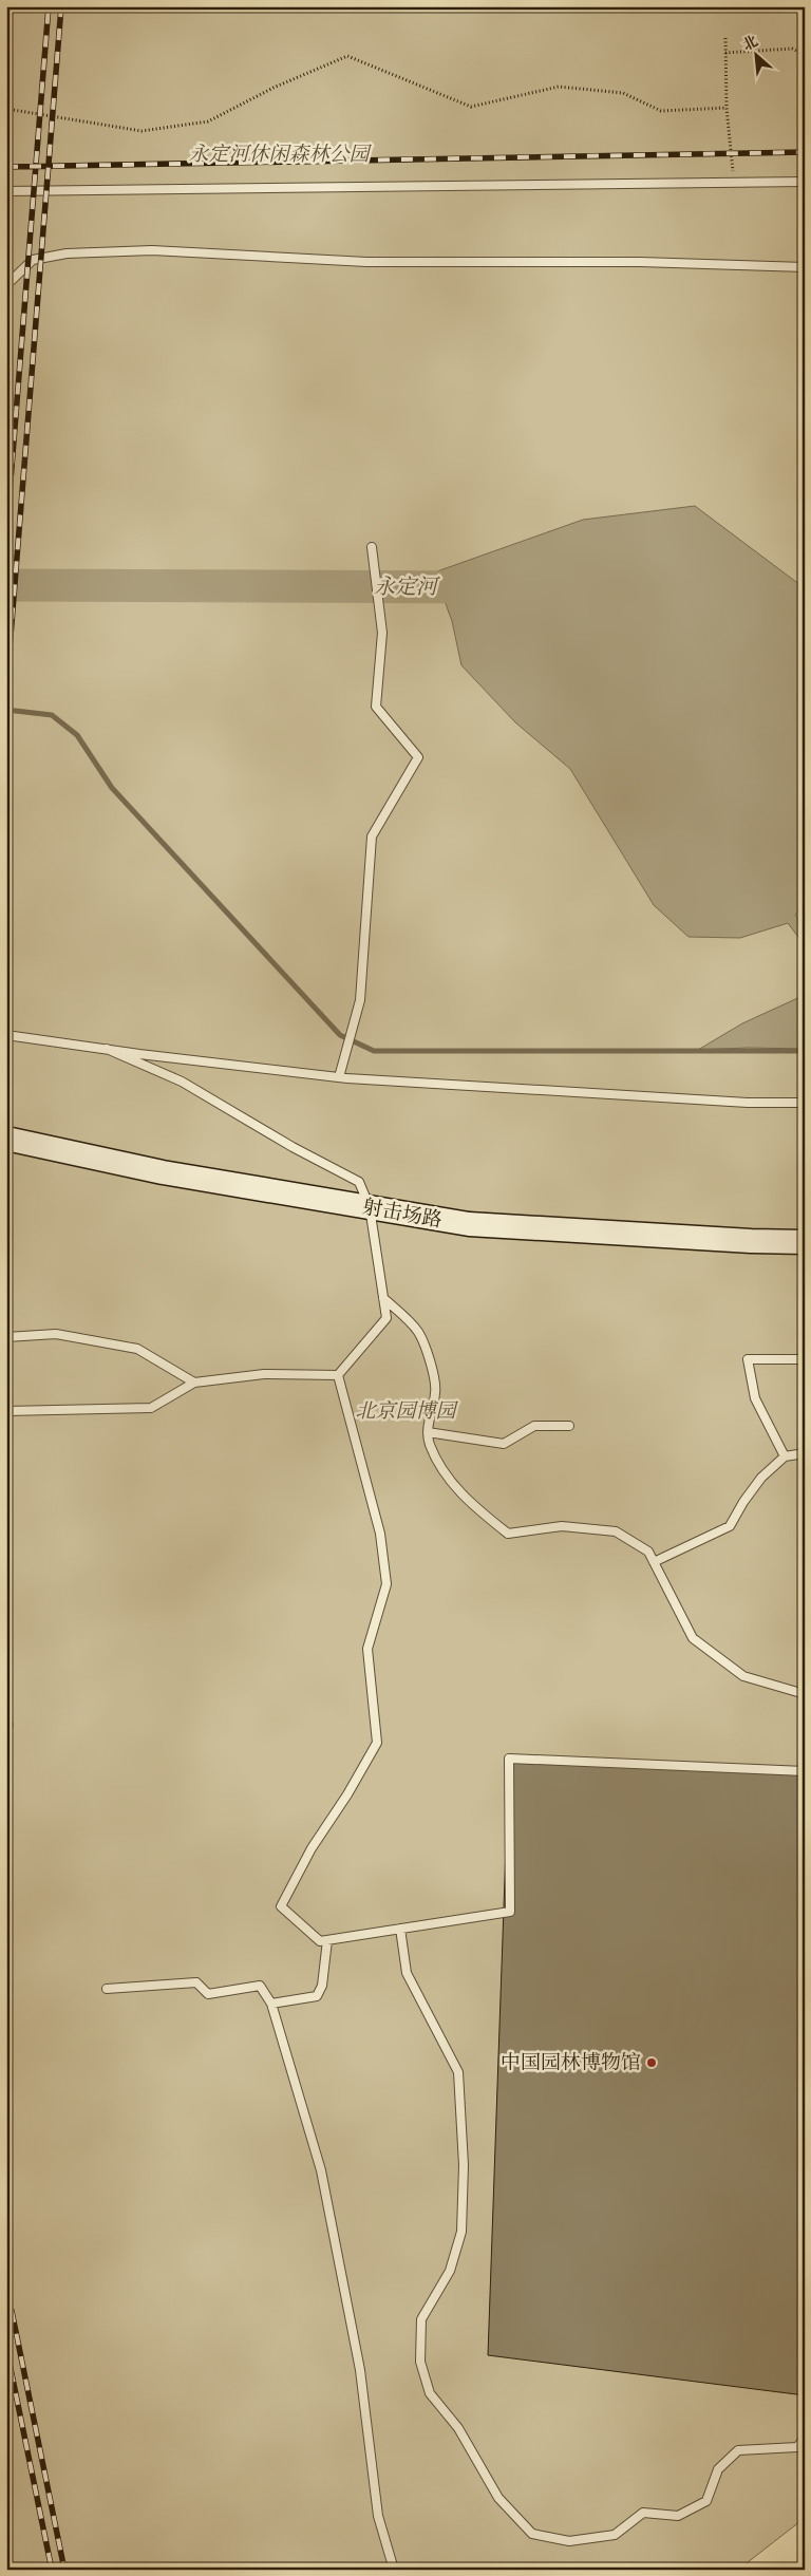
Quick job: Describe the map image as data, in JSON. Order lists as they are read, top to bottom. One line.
{"streets":{"street":["射击场路"]},"water":["永定河"],"parks":["永定河休闲森林公园","北京园博园"],"places":["中国园林博物馆"],"north":"top left"}
